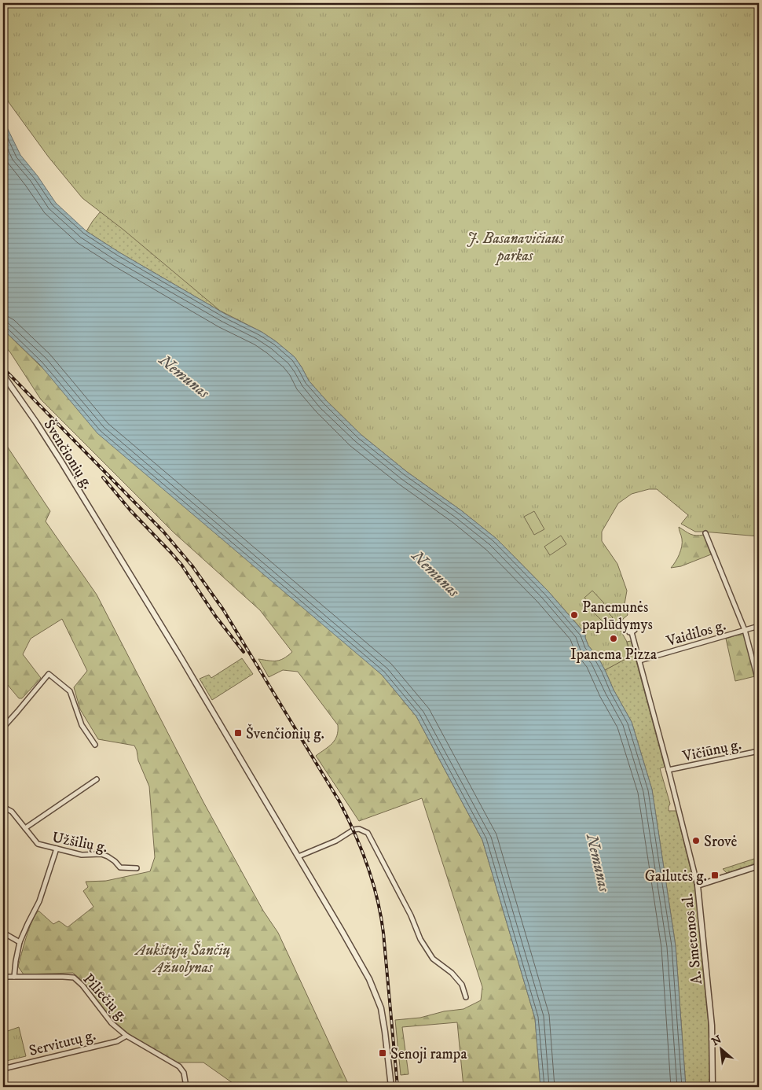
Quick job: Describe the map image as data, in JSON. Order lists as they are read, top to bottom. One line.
{"streets":{"street":["Švenčionių g.","Vaidilos g.","Vičiūnų g.","Užšilių g.","A. Smetonos al.","Piliečių g.","Servitutų g."]},"crossings":[["Vaidilos g.","A. Smetonos al."],["Vičiūnų g.","A. Smetonos al."],["Piliečių g.","Servitutų g."]],"water":["Nemunas"],"parks":["J. Basanavičiaus parkas","Aukštųjų Šančių Ąžuolynas"],"places":{"other":["Panemunės paplūdymys","Ipanema Pizza","Srovė"],"transit":["Švenčionių g.","Gailutės g.","Senoji rampa"]},"north":"top left"}
